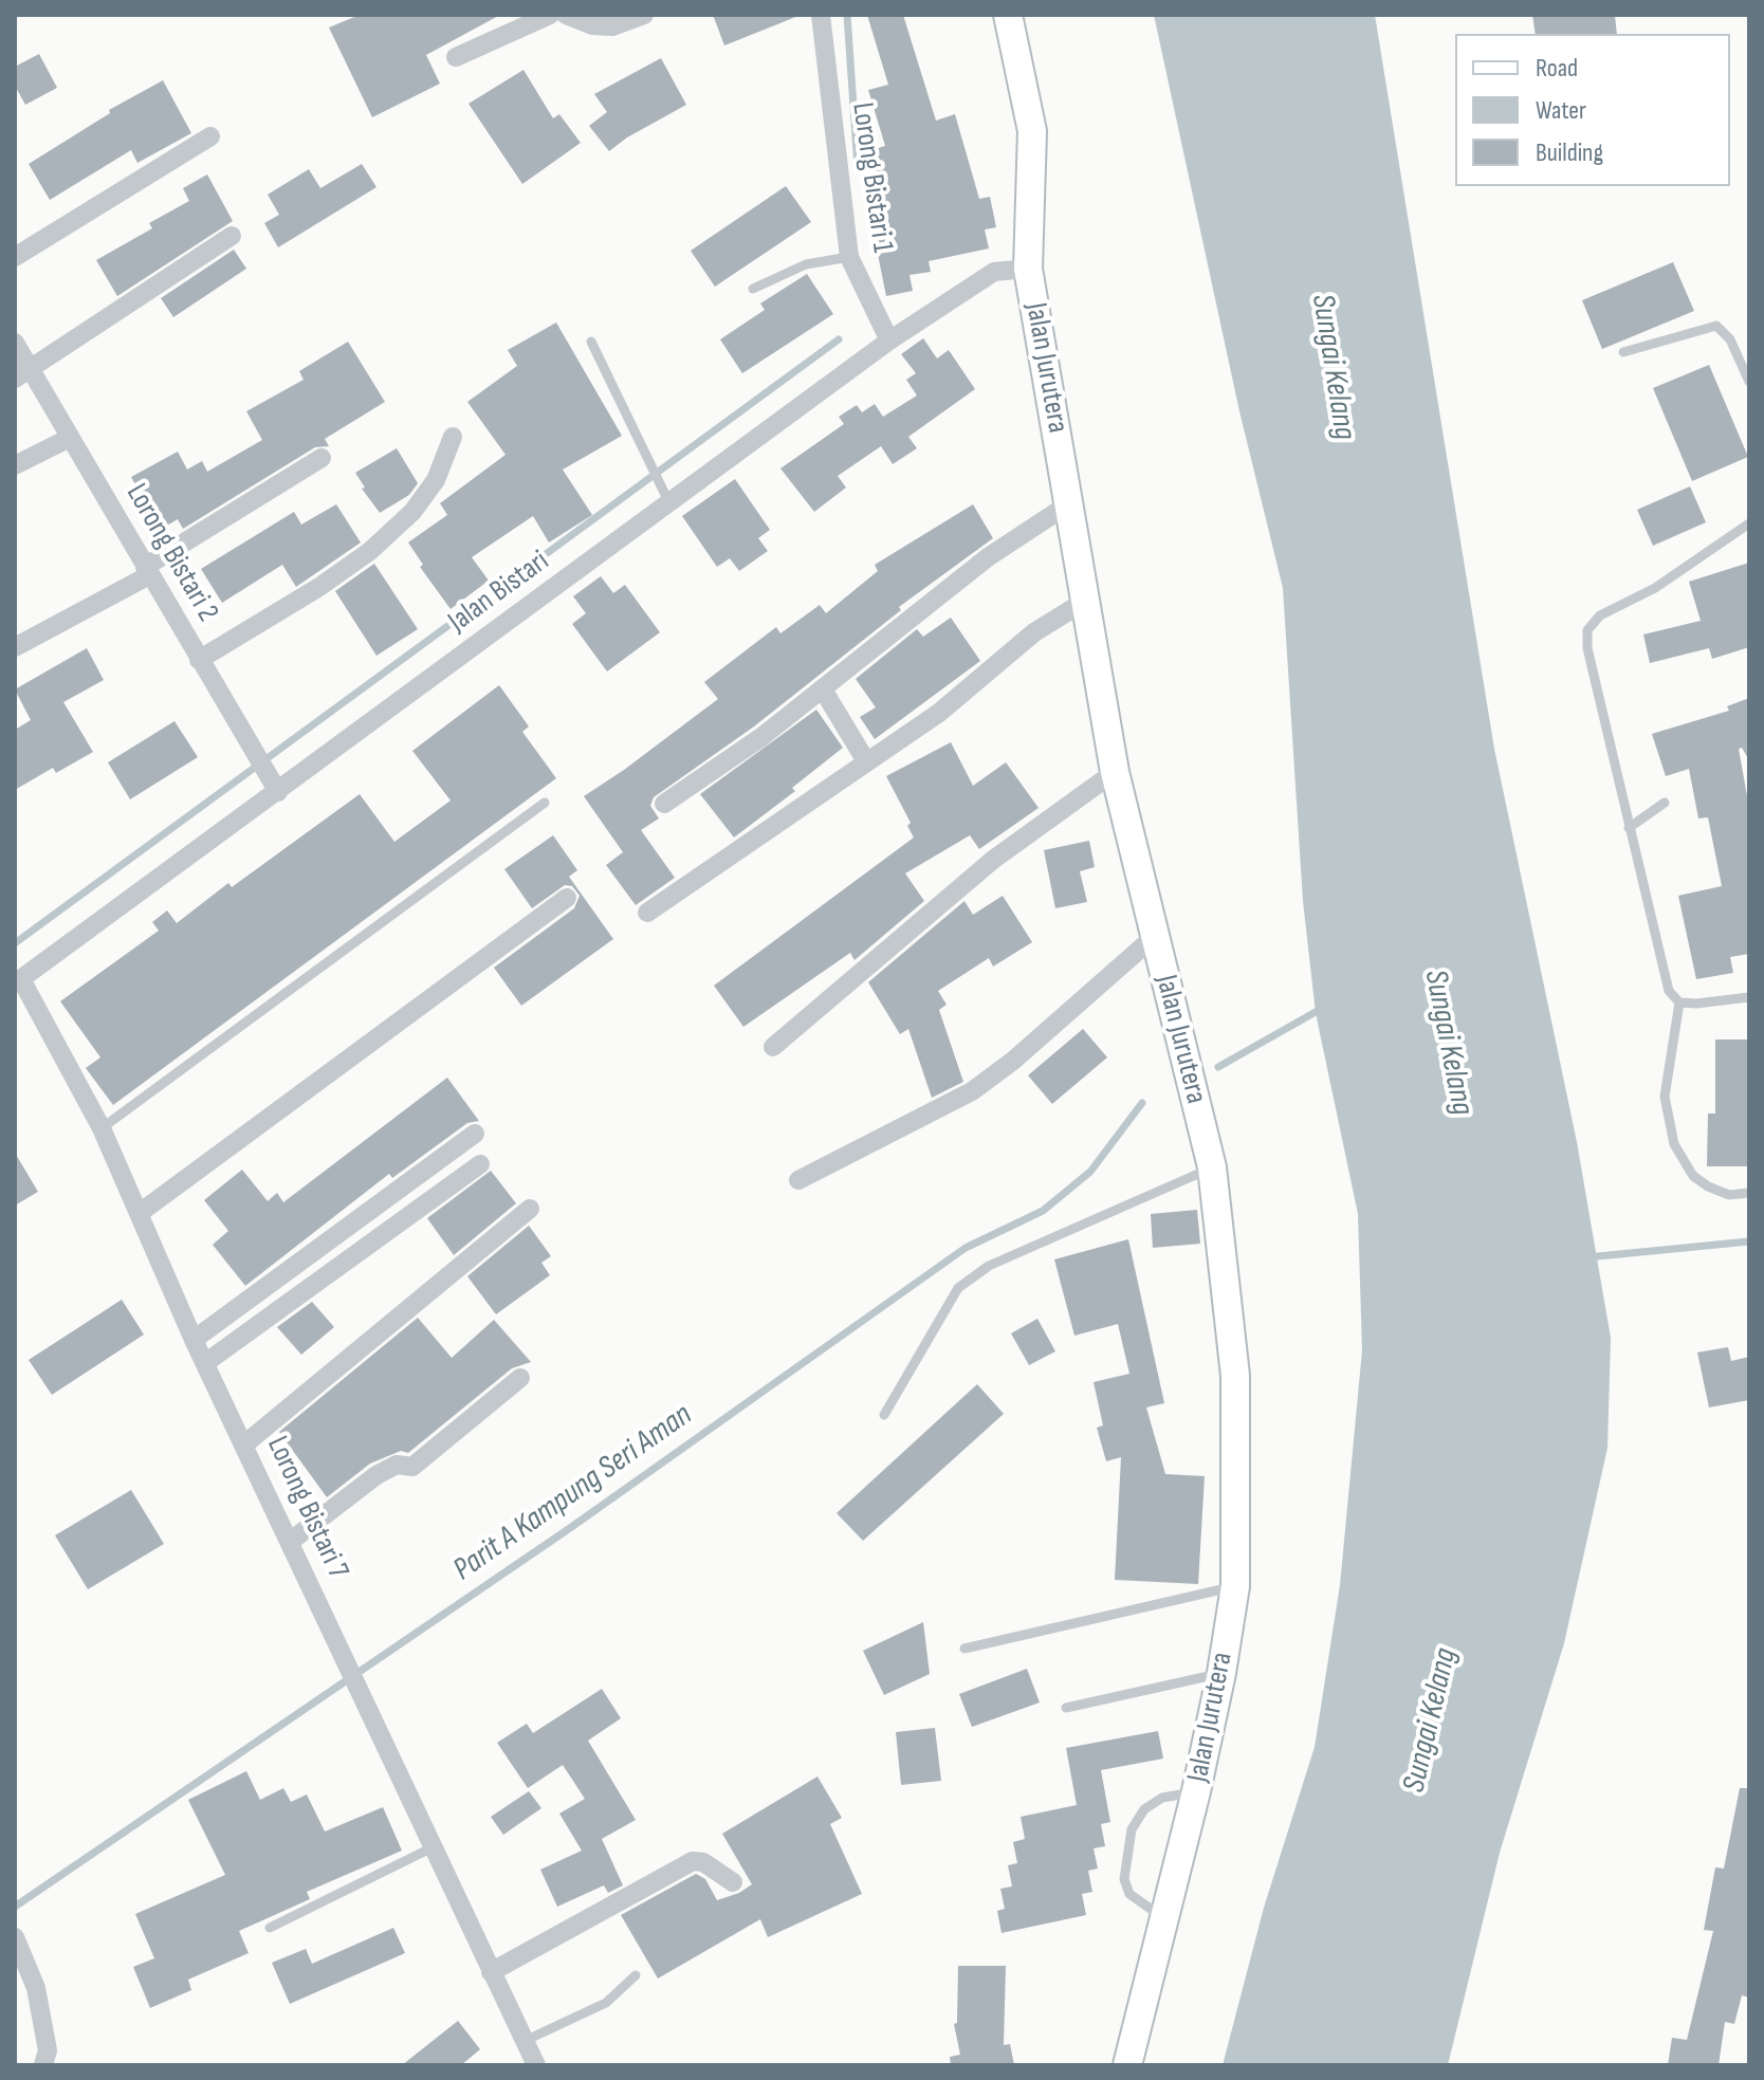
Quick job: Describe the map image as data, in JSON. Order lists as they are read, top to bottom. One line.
{"streets":{"street":["Lorong Bistari 1","Jalan Jurutera","Lorong Bistari 2","Jalan Bistari","Lorong Bistari 7"]},"crossings":[["Lorong Bistari 1","Jalan Bistari"],["Jalan Jurutera","Jalan Bistari"],["Lorong Bistari 2","Jalan Bistari"],["Jalan Bistari","Lorong Bistari 7"]],"water":["Sungai Kelang","Parit A Kampung Seri Aman"],"legend":["Road","Water","Building"]}
